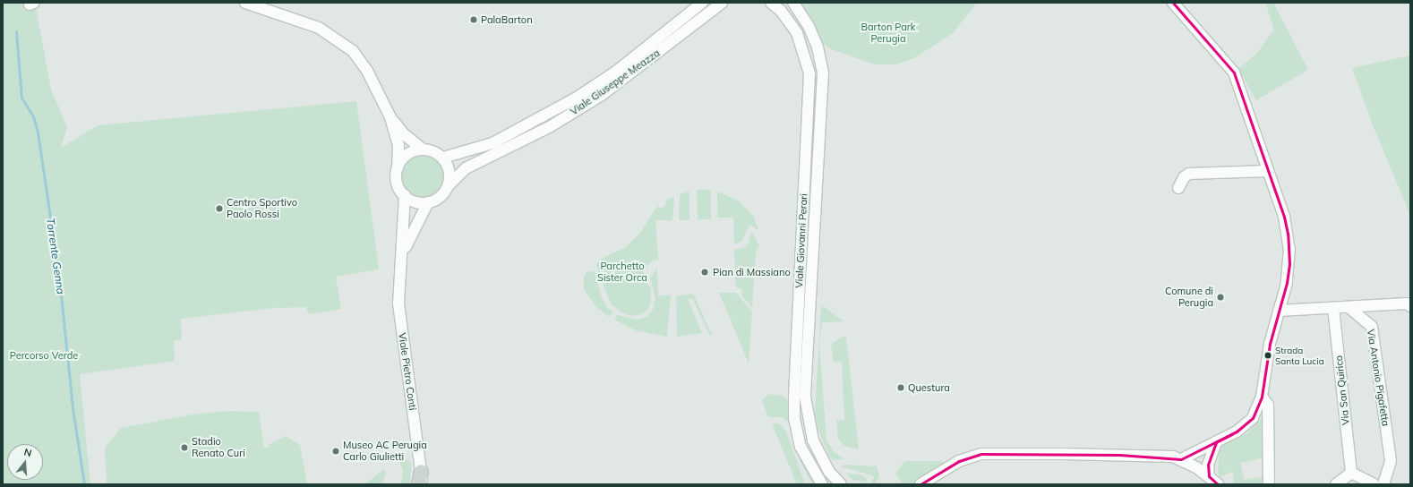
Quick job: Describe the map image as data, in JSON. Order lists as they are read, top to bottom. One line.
{"streets":{"street":["Viale Giuseppe Meazza","Viale Giovanni Perari","Viale Pietro Conti","Via Antonio Pigafetta","Via San Quirico"]},"crossings":[["Viale Giuseppe Meazza","Viale Pietro Conti"]],"water":["Torrente Genna"],"parks":["Barton Park Perugia","Parchetto Sister Orca","Percorso Verde"],"places":["PalaBarton","Centro Sportivo Paolo Rossi","Pian di Massiano","Comune di Perugia","Strada Santa Lucia","Questura","Stadio Renato Curi","Museo AC Perugia Carlo Giulietti"],"north":"top"}
